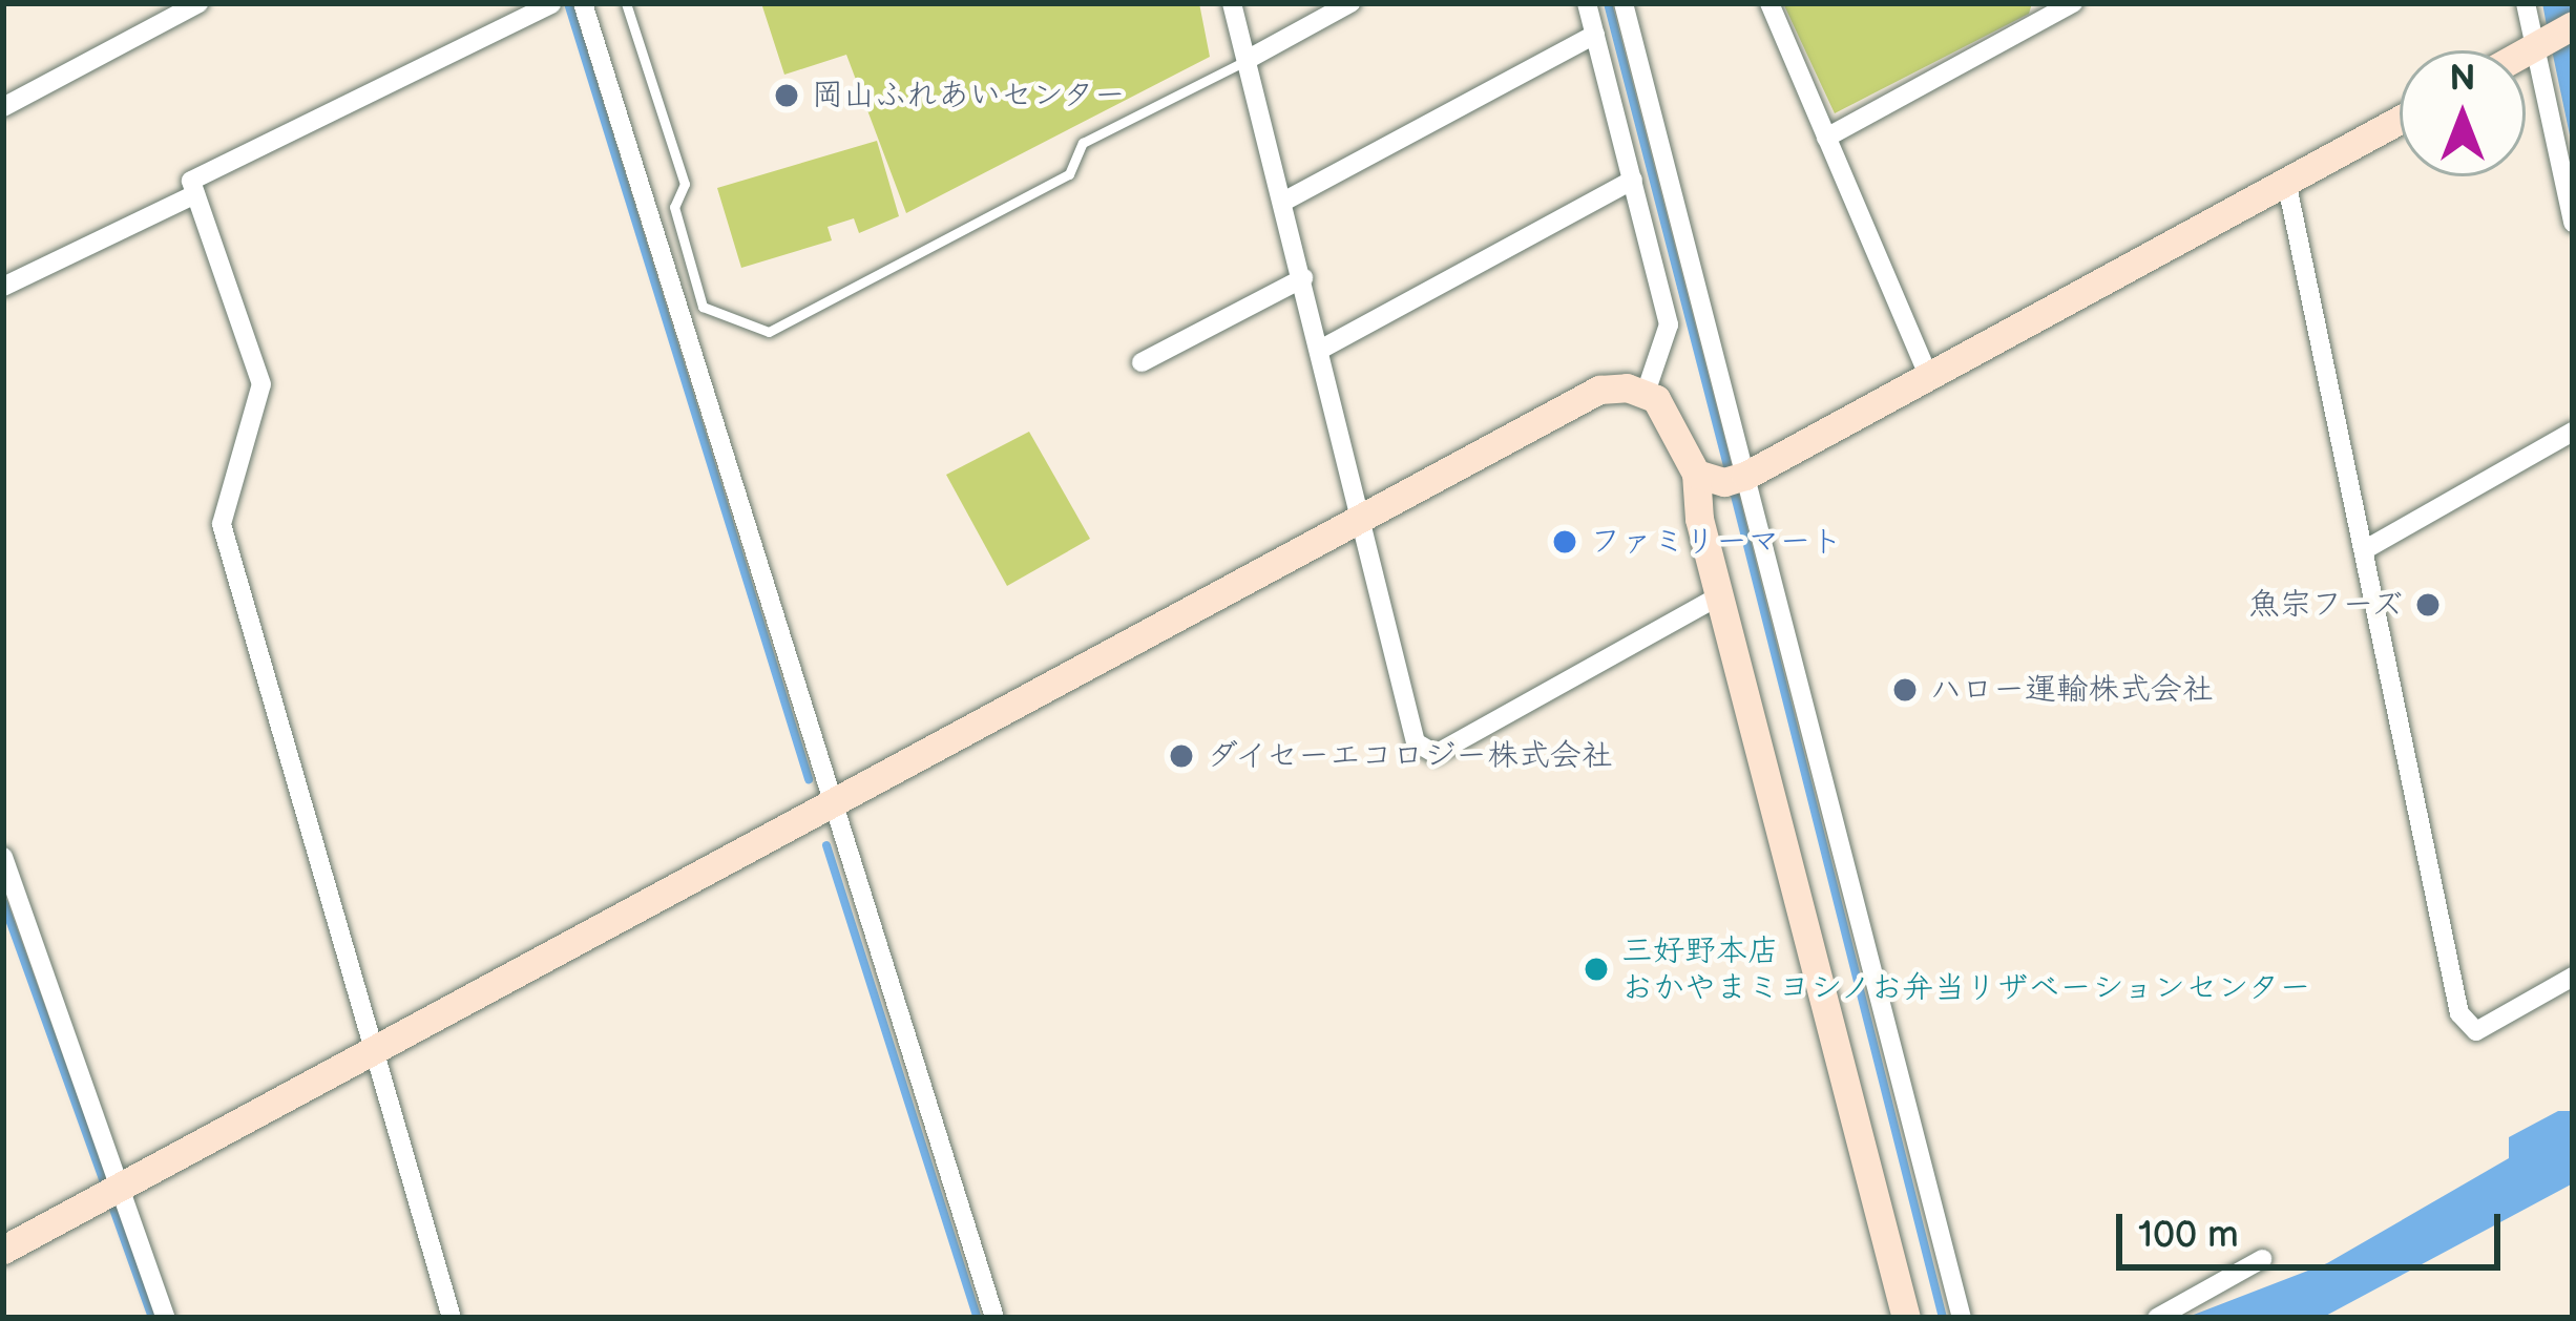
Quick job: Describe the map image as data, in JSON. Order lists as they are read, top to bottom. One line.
{"places":["岡山ふれあいセンター","ファミリーマート","魚宗フーズ","ハロー運輸株式会社","ダイセーエコロジー株式会社","三好野本店 おかやまミヨシノお弁当リザベーションセンター"],"scale_bar":"100 m","north":"top"}
